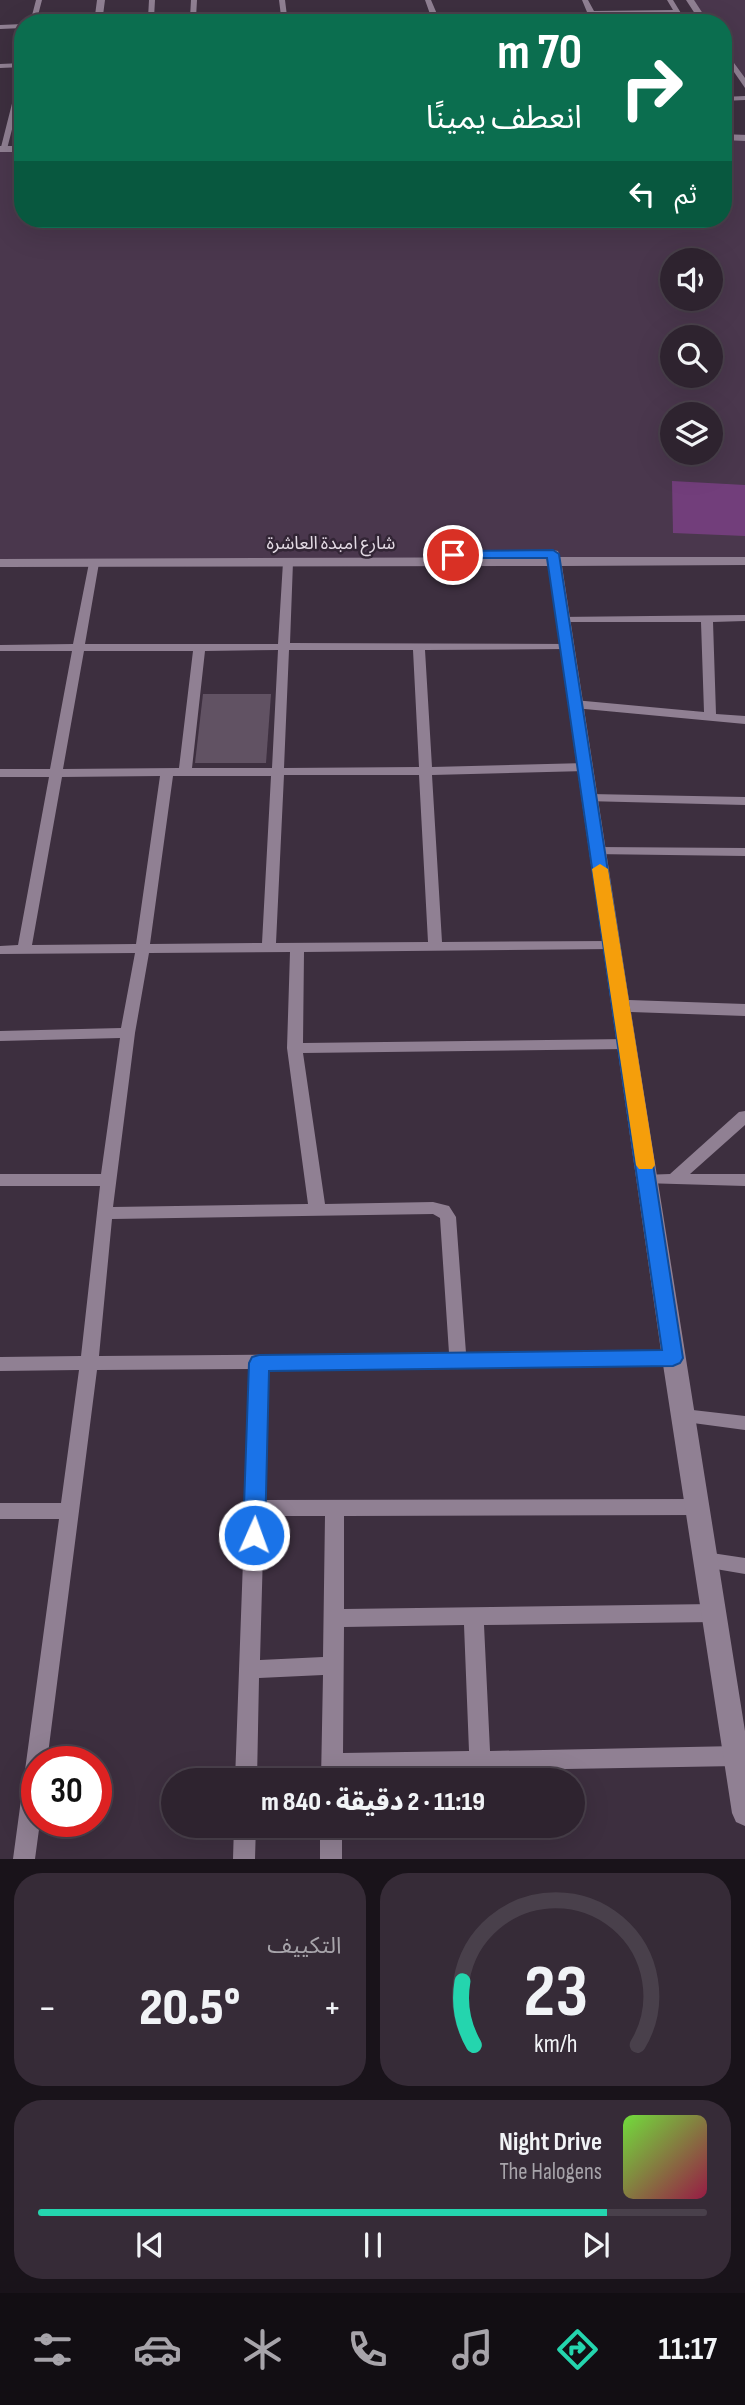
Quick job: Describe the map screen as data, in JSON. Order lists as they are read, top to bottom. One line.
{"streets":{"street":["شارع امبدة العاشرة"]},"page":{"turn":["70 m","انعطف يمينًا"],"then":"ثم","limit":"30","trip":"11:19 · 2 دقيقة · 840 m","tile":"التكييف","heat":["−","20.5°","+"],"song":["Night Drive","The Halogens"],"tabs":"11:17","gauge":["23","km/h"]}}
